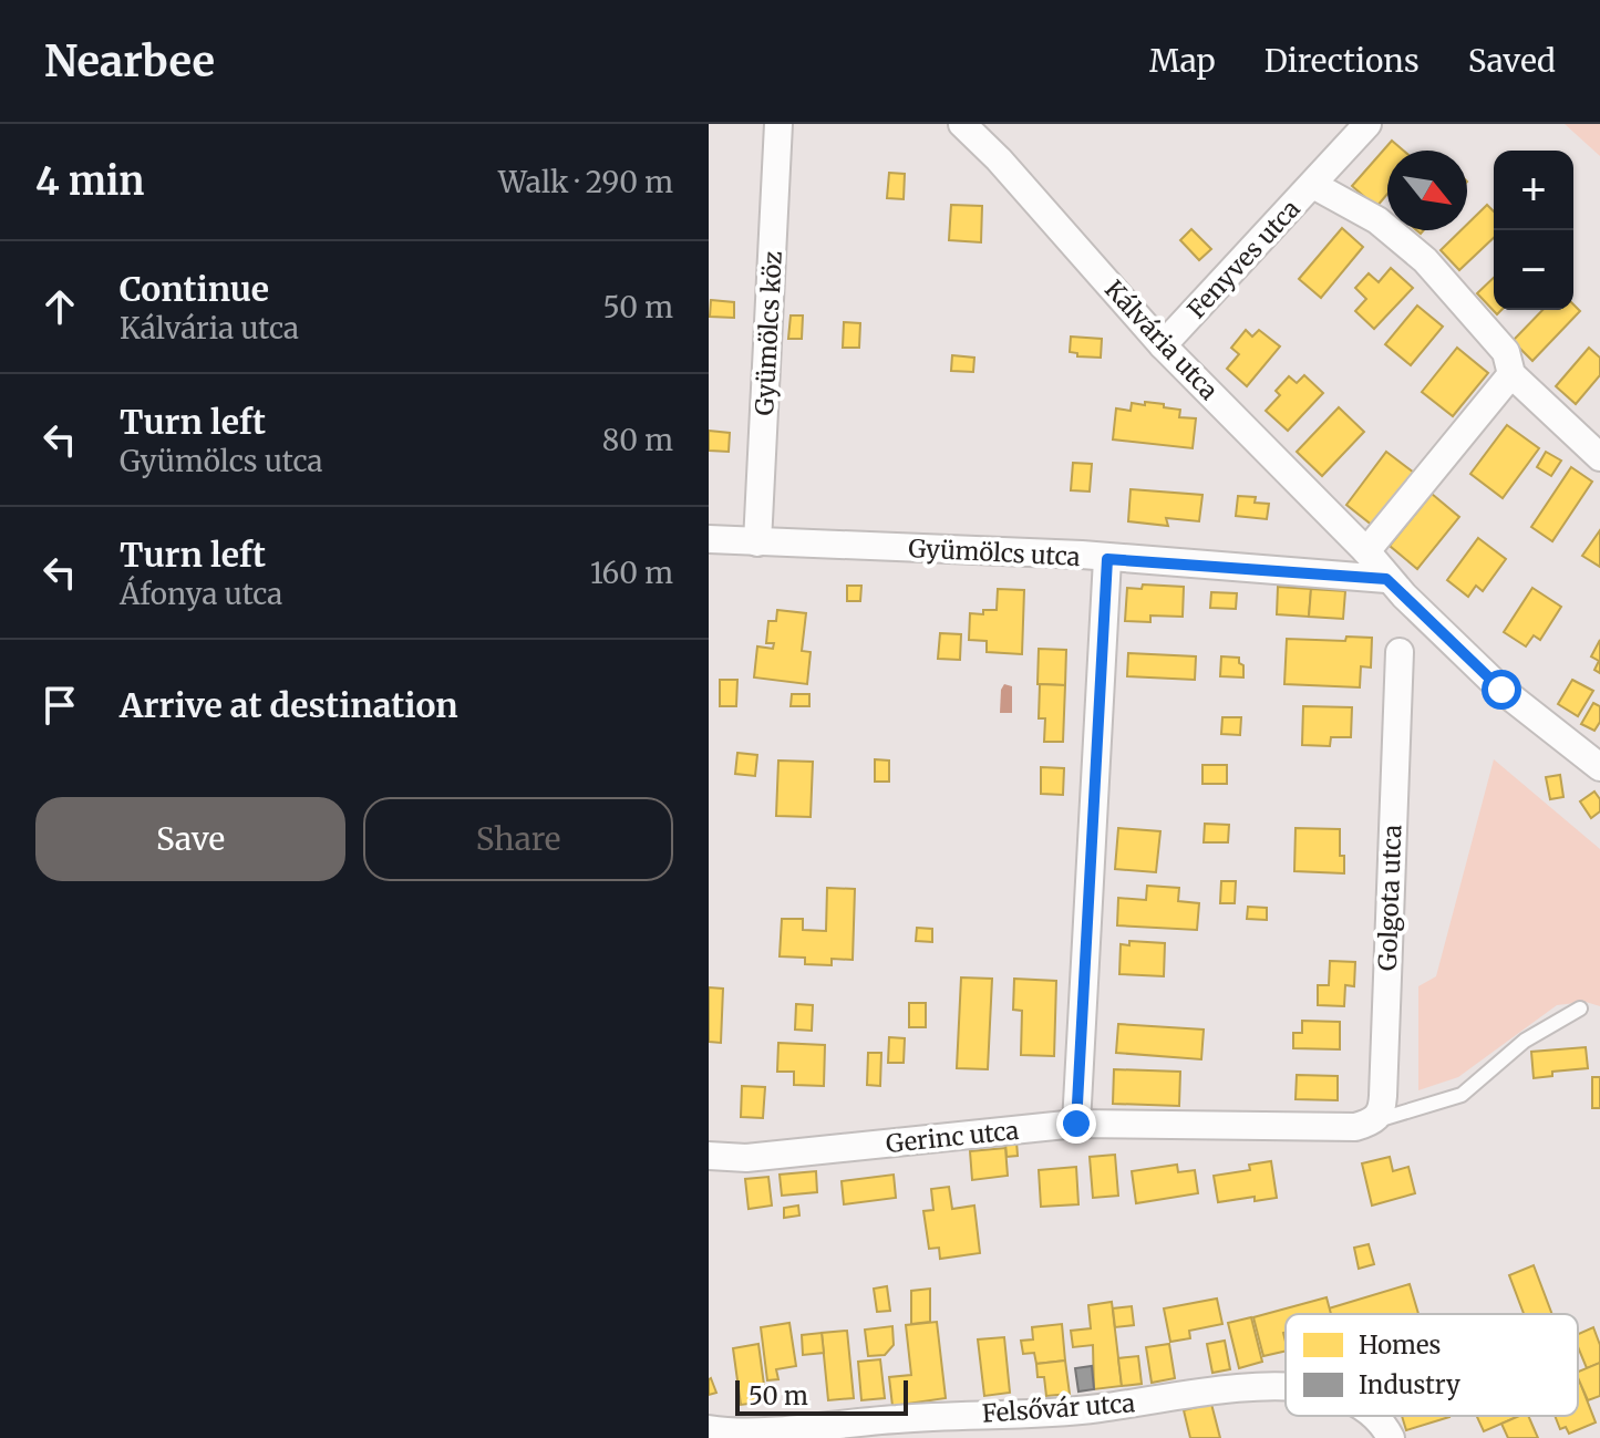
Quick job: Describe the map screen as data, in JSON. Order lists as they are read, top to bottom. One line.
{"streets":{"street":["Fenyves utca","Gyümölcs köz","Kálvária utca","Gyümölcs utca","Golgota utca","Gerinc utca","Felsővár utca"]},"crossings":[["Fenyves utca","Kálvária utca"],["Gyümölcs köz","Gyümölcs utca"],["Kálvária utca","Gyümölcs utca"],["Golgota utca","Gerinc utca"]],"legend":["Homes","Industry"],"scale_bar":"50 m","north":"bottom right","page":{"header":"Nearbee","nav":["Map","Directions","Saved"],"heading":["4 min","Walk · 290 m"],"map_buttons":["+","−"],"list":[["Continue","Kálvária utca","50 m"],["Turn left","Gyümölcs utca","80 m"],["Turn left","Áfonya utca","160 m"],"Arrive at destination"],"buttons":["Save","Share"],"scale":"50 m"}}
